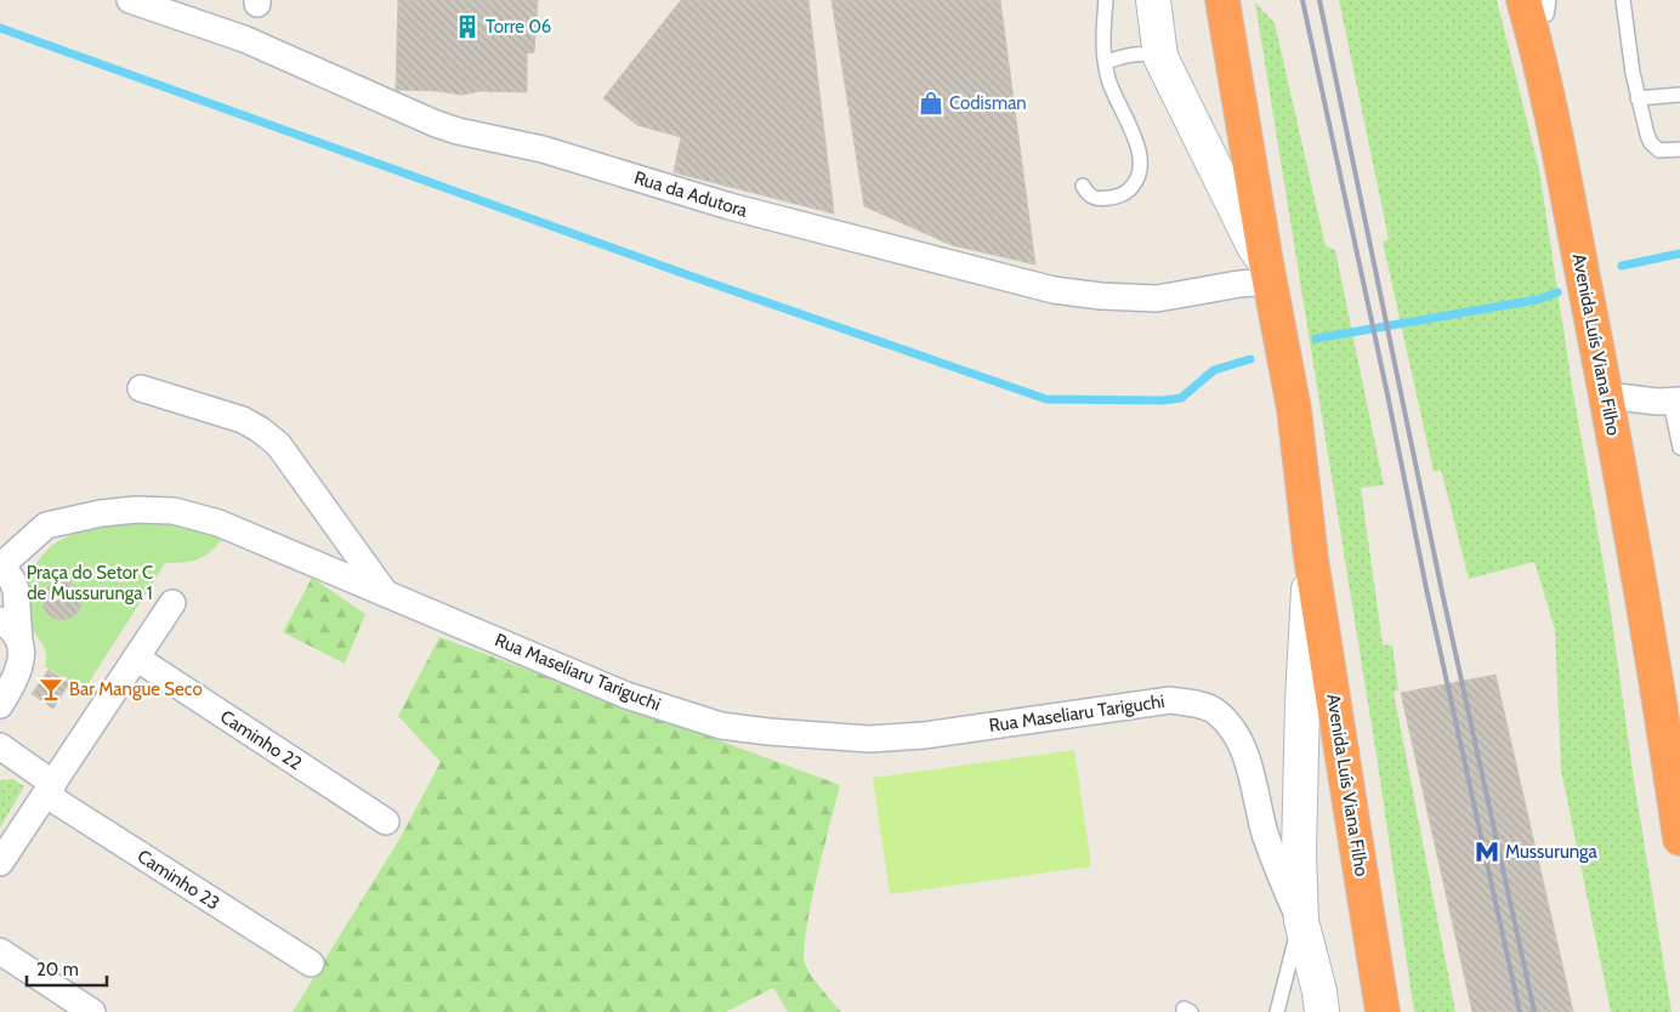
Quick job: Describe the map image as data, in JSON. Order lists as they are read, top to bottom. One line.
{"streets":{"highway":["Avenida Luís Viana Filho"],"street":["Rua da Adutora","Rua Maseliaru Tariguchi","Caminho 22","Caminho 23"]},"crossings":[["Rua da Adutora","Avenida Luís Viana Filho"],["Avenida Luís Viana Filho","Rua Maseliaru Tariguchi"]],"parks":["Praça do Setor C de Mussurunga 1"],"places":{"building":["Torre 06"],"shop":["Codisman"],"bar":["Bar Mangue Seco"],"metro station":["Mussurunga"]},"scale_bar":"20 m"}
